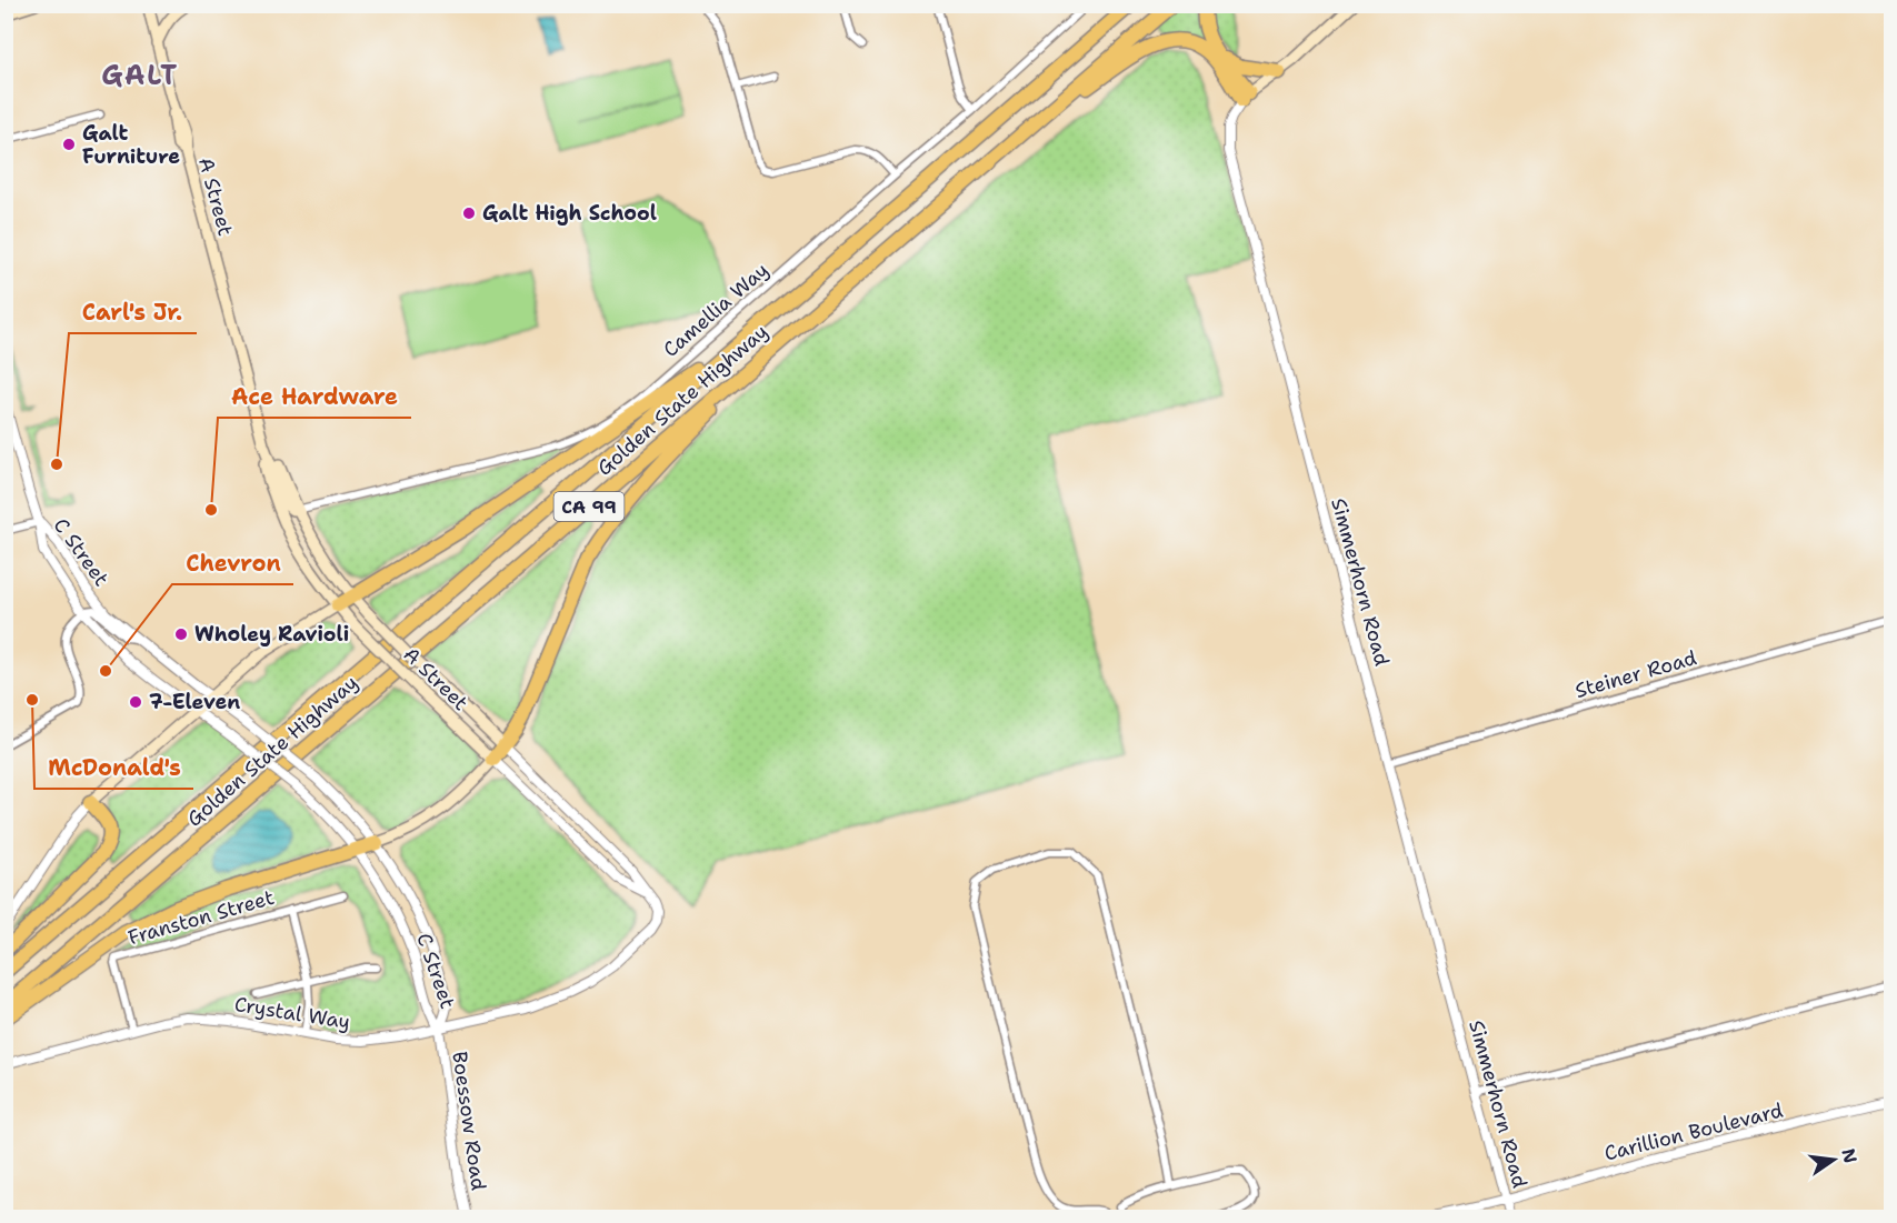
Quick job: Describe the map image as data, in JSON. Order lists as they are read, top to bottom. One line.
{"streets":{"highway":["Golden State Highway","CA 99"],"main road":["A Street"],"street":["Camellia Way","C Street","Simmerhorn Road","Steiner Road","Franston Street","Crystal Way","Boessow Road","Carillion Boulevard"]},"crossings":[["A Street","Camellia Way"],["A Street","Crystal Way"],["C Street","Crystal Way"],["C Street","Boessow Road"],["Simmerhorn Road","Steiner Road"],["Simmerhorn Road","Carillion Boulevard"],["Franston Street","Crystal Way"],["Crystal Way","Boessow Road"]],"districts":["GALT"],"places":["Galt Furniture","Galt High School","Carl's Jr.","Ace Hardware","Wholey Ravioli","Chevron","McDonald's","7-Eleven"],"north":"right"}
